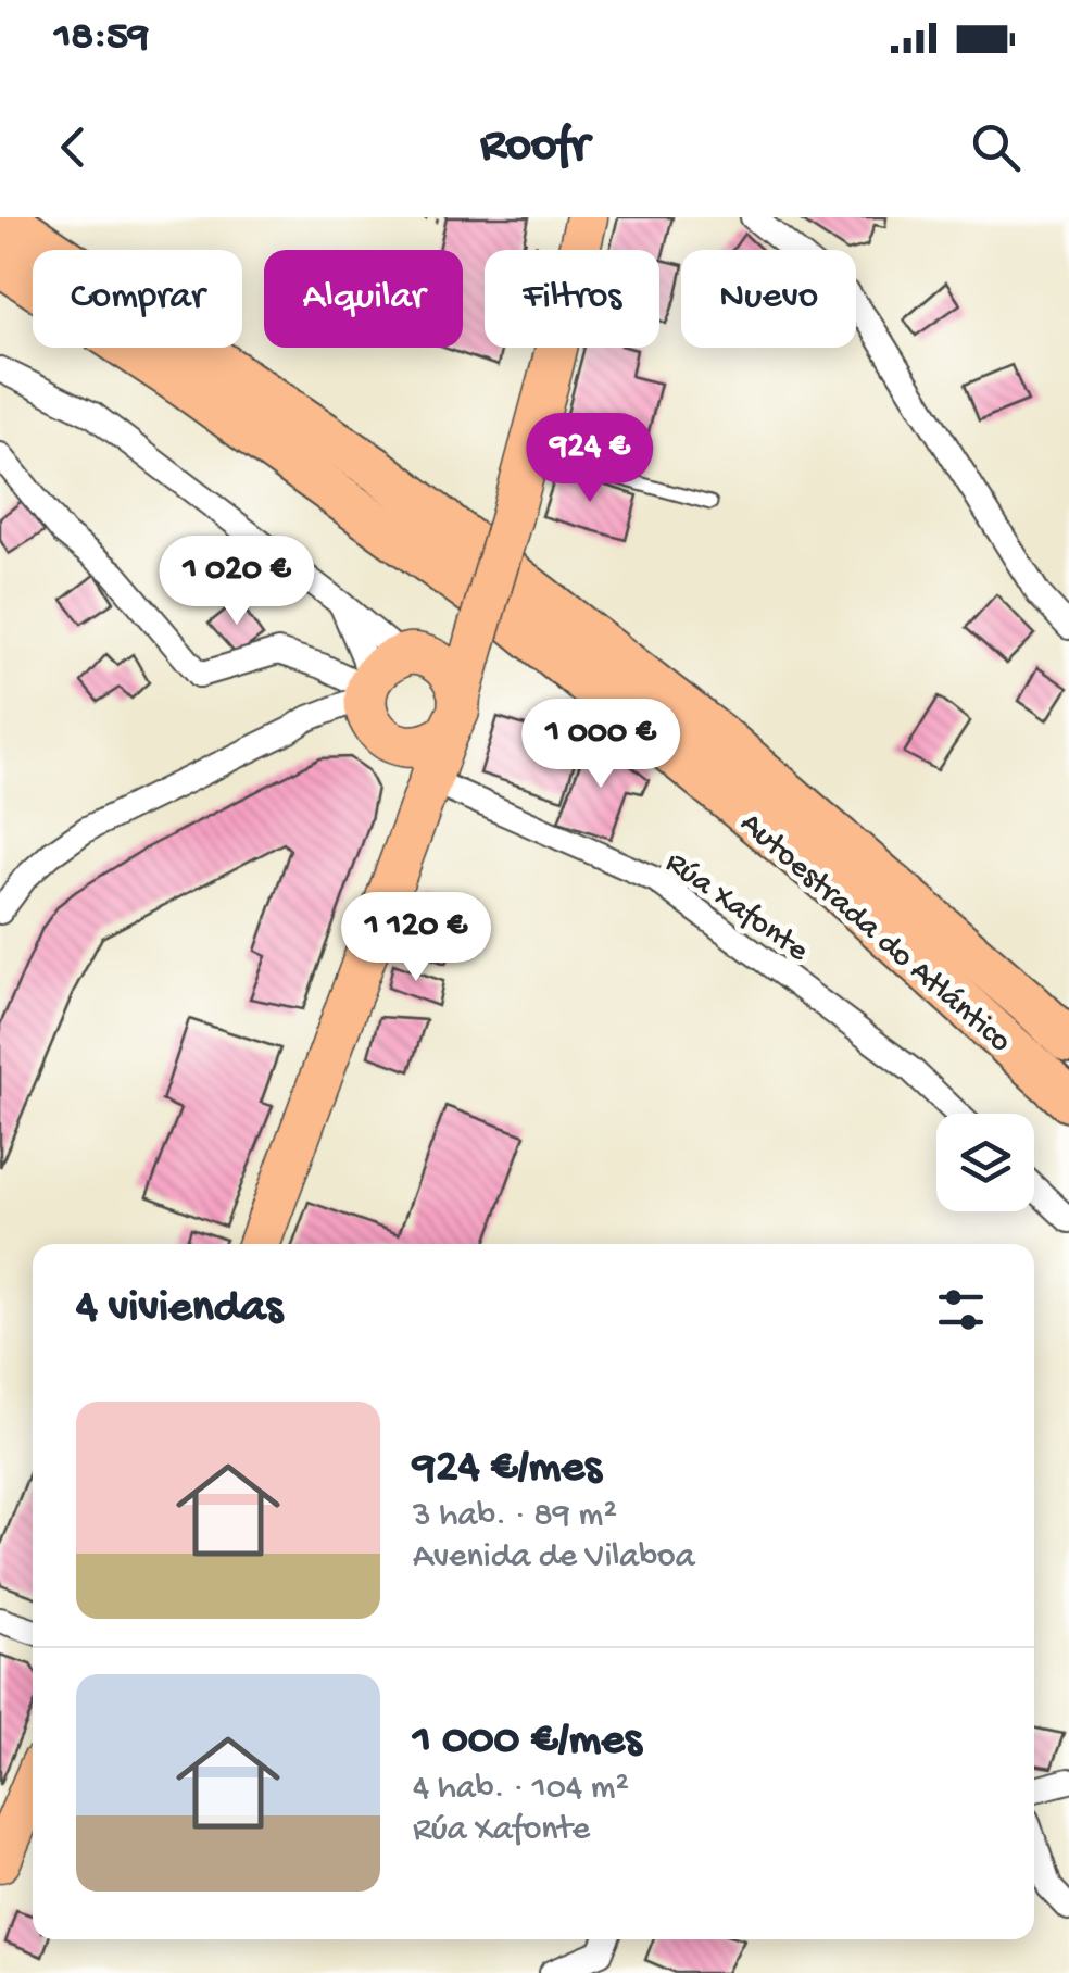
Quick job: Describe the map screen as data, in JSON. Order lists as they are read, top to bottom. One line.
{"streets":{"highway":["Autoestrada do Atlántico"],"street":["Rúa Xafonte"]},"page":{"status":"18:59","header":"Roofr","chip":["Comprar","Alquilar","Filtros","Nuevo"],"price":["924 €","1 020 €","1 000 €","1 120 €"],"heading":"4 viviendas","list":[{"name":"924 €/mes","note":"3 hab. · 89 m² · Avenida de Vilaboa"},{"name":"1 000 €/mes","note":"4 hab. · 104 m² · Rúa Xafonte"}]}}
